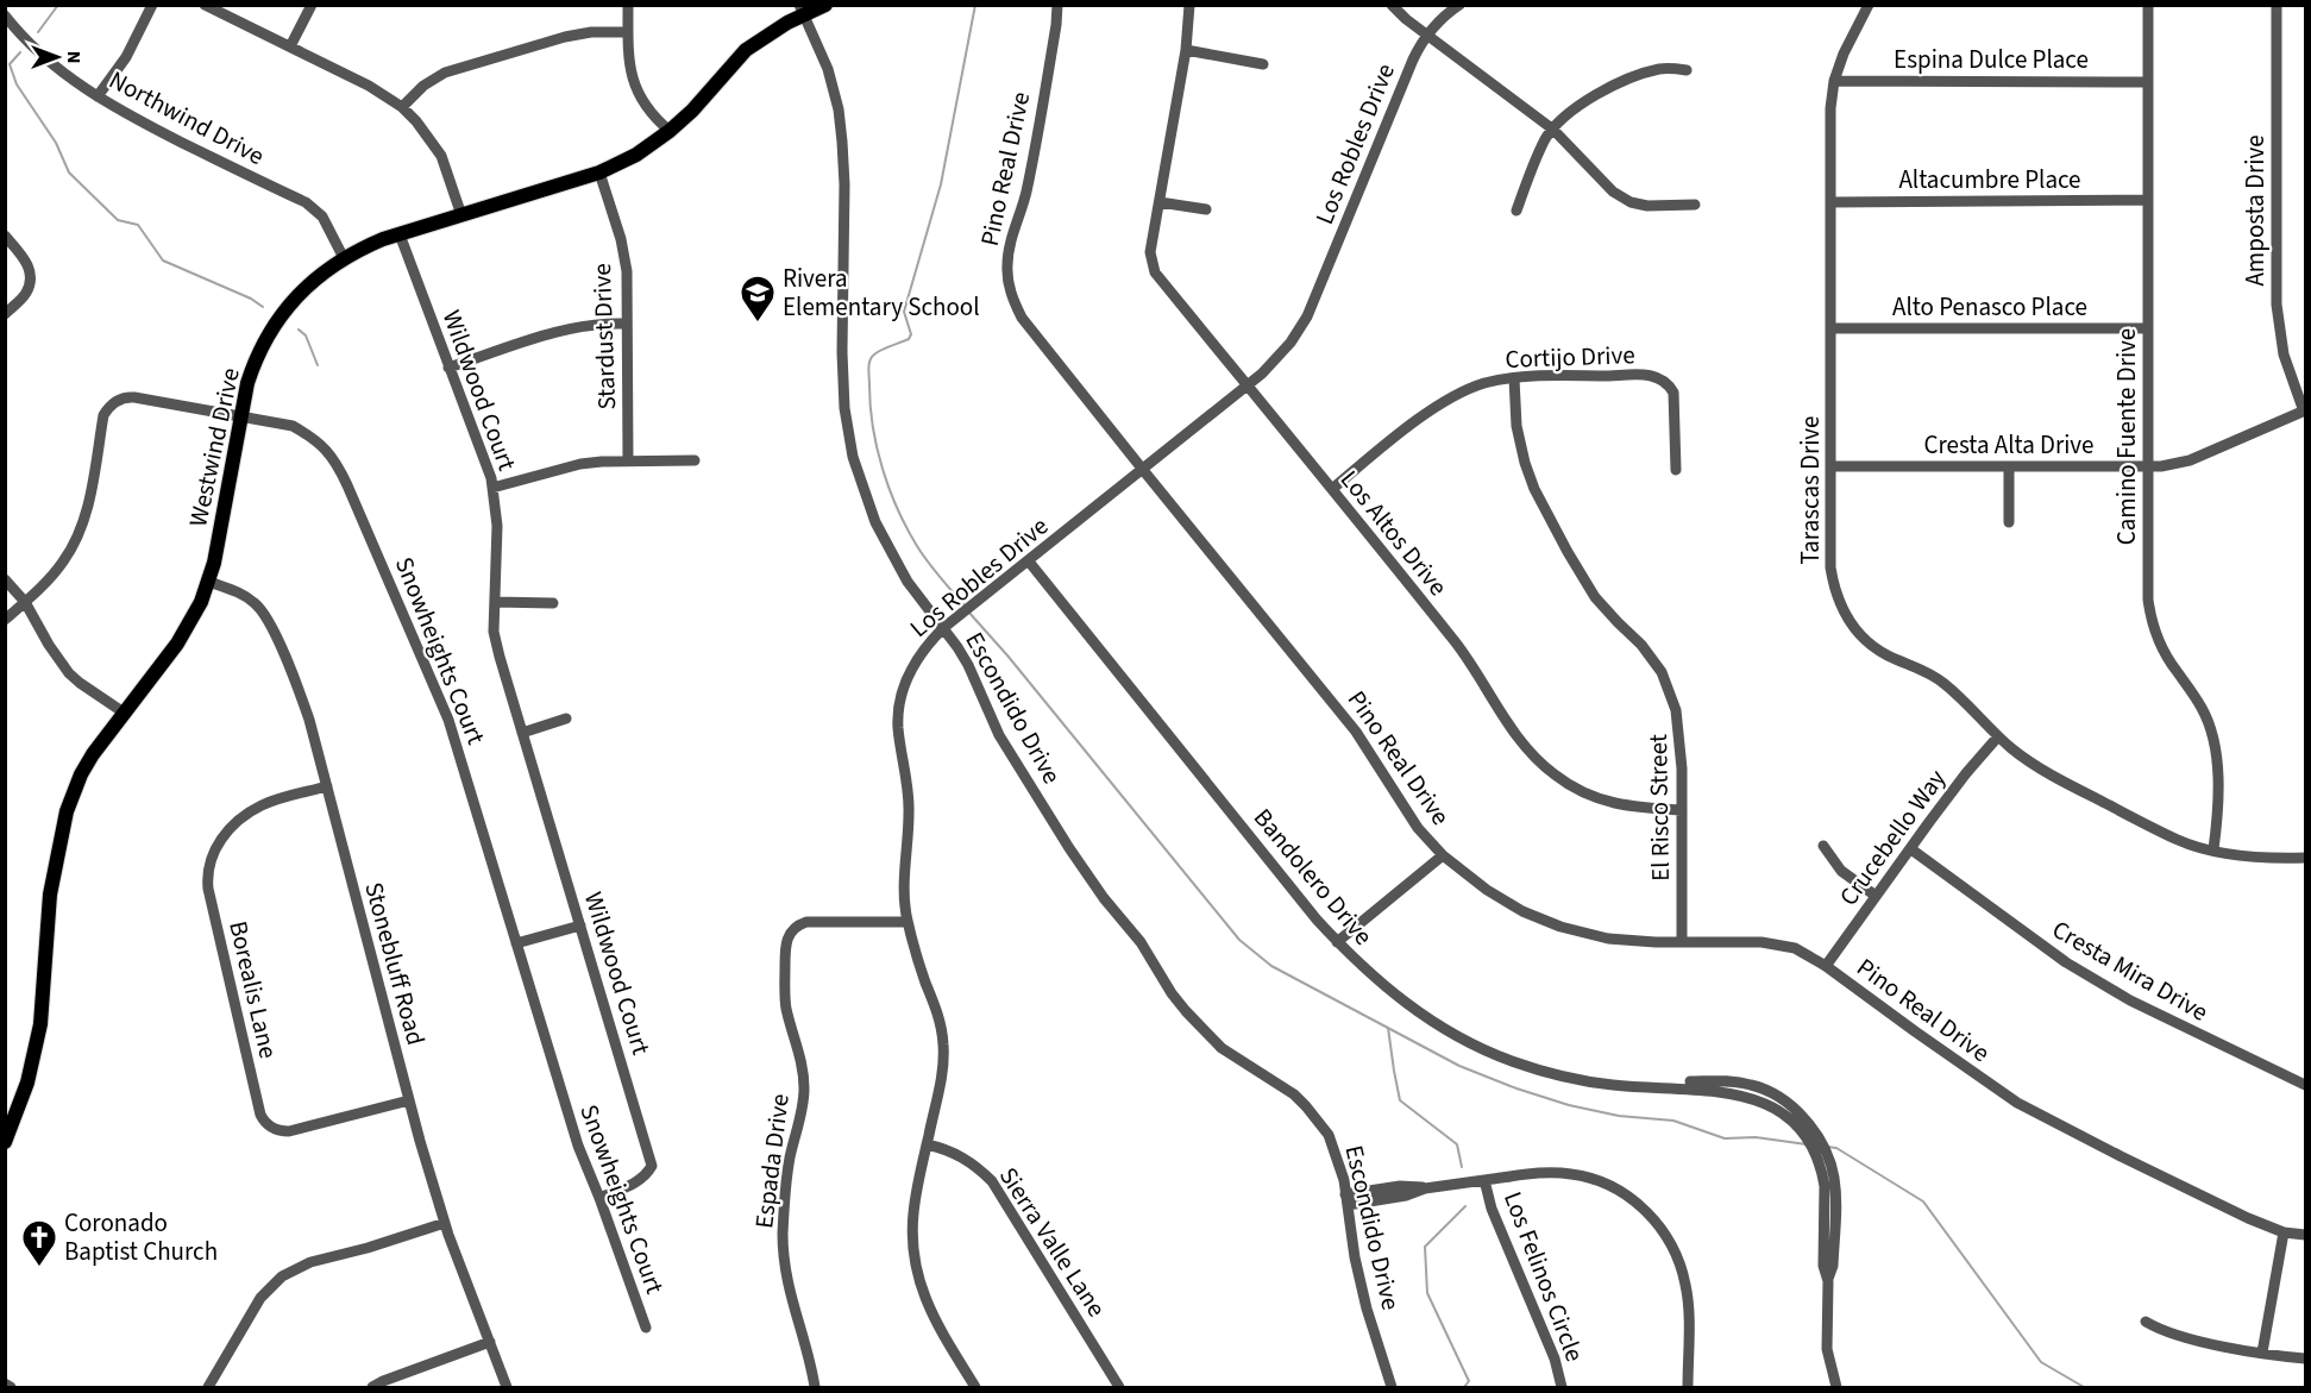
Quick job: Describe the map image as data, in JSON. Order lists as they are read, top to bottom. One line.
{"streets":{"main road":["Westwind Drive"],"street":["Espina Dulce Place","Northwind Drive","Los Robles Drive","Pino Real Drive","Altacumbre Place","Amposta Drive","Alto Penasco Place","Stardust Drive","Cortijo Drive","Wildwood Court","Camino Fuente Drive","Cresta Alta Drive","Tarascas Drive","Los Altos Drive","Snowheights Court","Escondido Drive","El Risco Street","Crucebello Way","Bandolero Drive","Stonebluff Road","Cresta Mira Drive","Borealis Lane","Espada Drive","Sierra Valle Lane","Los Felinos Circle"]},"crossings":[["Espina Dulce Place","Camino Fuente Drive"],["Espina Dulce Place","Tarascas Drive"],["Northwind Drive","Westwind Drive"],["Los Robles Drive","Pino Real Drive"],["Los Robles Drive","Los Altos Drive"],["Los Robles Drive","Escondido Drive"],["Los Robles Drive","Bandolero Drive"],["Los Robles Drive","Espada Drive"],["Los Robles Drive","Sierra Valle Lane"],["Pino Real Drive","El Risco Street"],["Pino Real Drive","Crucebello Way"],["Altacumbre Place","Camino Fuente Drive"],["Altacumbre Place","Tarascas Drive"],["Amposta Drive","Cresta Alta Drive"],["Alto Penasco Place","Camino Fuente Drive"],["Alto Penasco Place","Tarascas Drive"],["Stardust Drive","Westwind Drive"],["Cortijo Drive","Los Altos Drive"],["Cortijo Drive","El Risco Street"],["Wildwood Court","Westwind Drive"],["Wildwood Court","Snowheights Court"],["Camino Fuente Drive","Cresta Alta Drive"],["Camino Fuente Drive","Tarascas Drive"],["Cresta Alta Drive","Tarascas Drive"],["Westwind Drive","Snowheights Court"],["Westwind Drive","Escondido Drive"],["Westwind Drive","Stonebluff Road"],["Tarascas Drive","Crucebello Way"],["Los Altos Drive","El Risco Street"],["Escondido Drive","Los Felinos Circle"],["Crucebello Way","Cresta Mira Drive"],["Stonebluff Road","Borealis Lane"]],"places":{"school or university":["Rivera Elementary School"],"church":["Coronado Baptist Church"]},"north":"right"}
